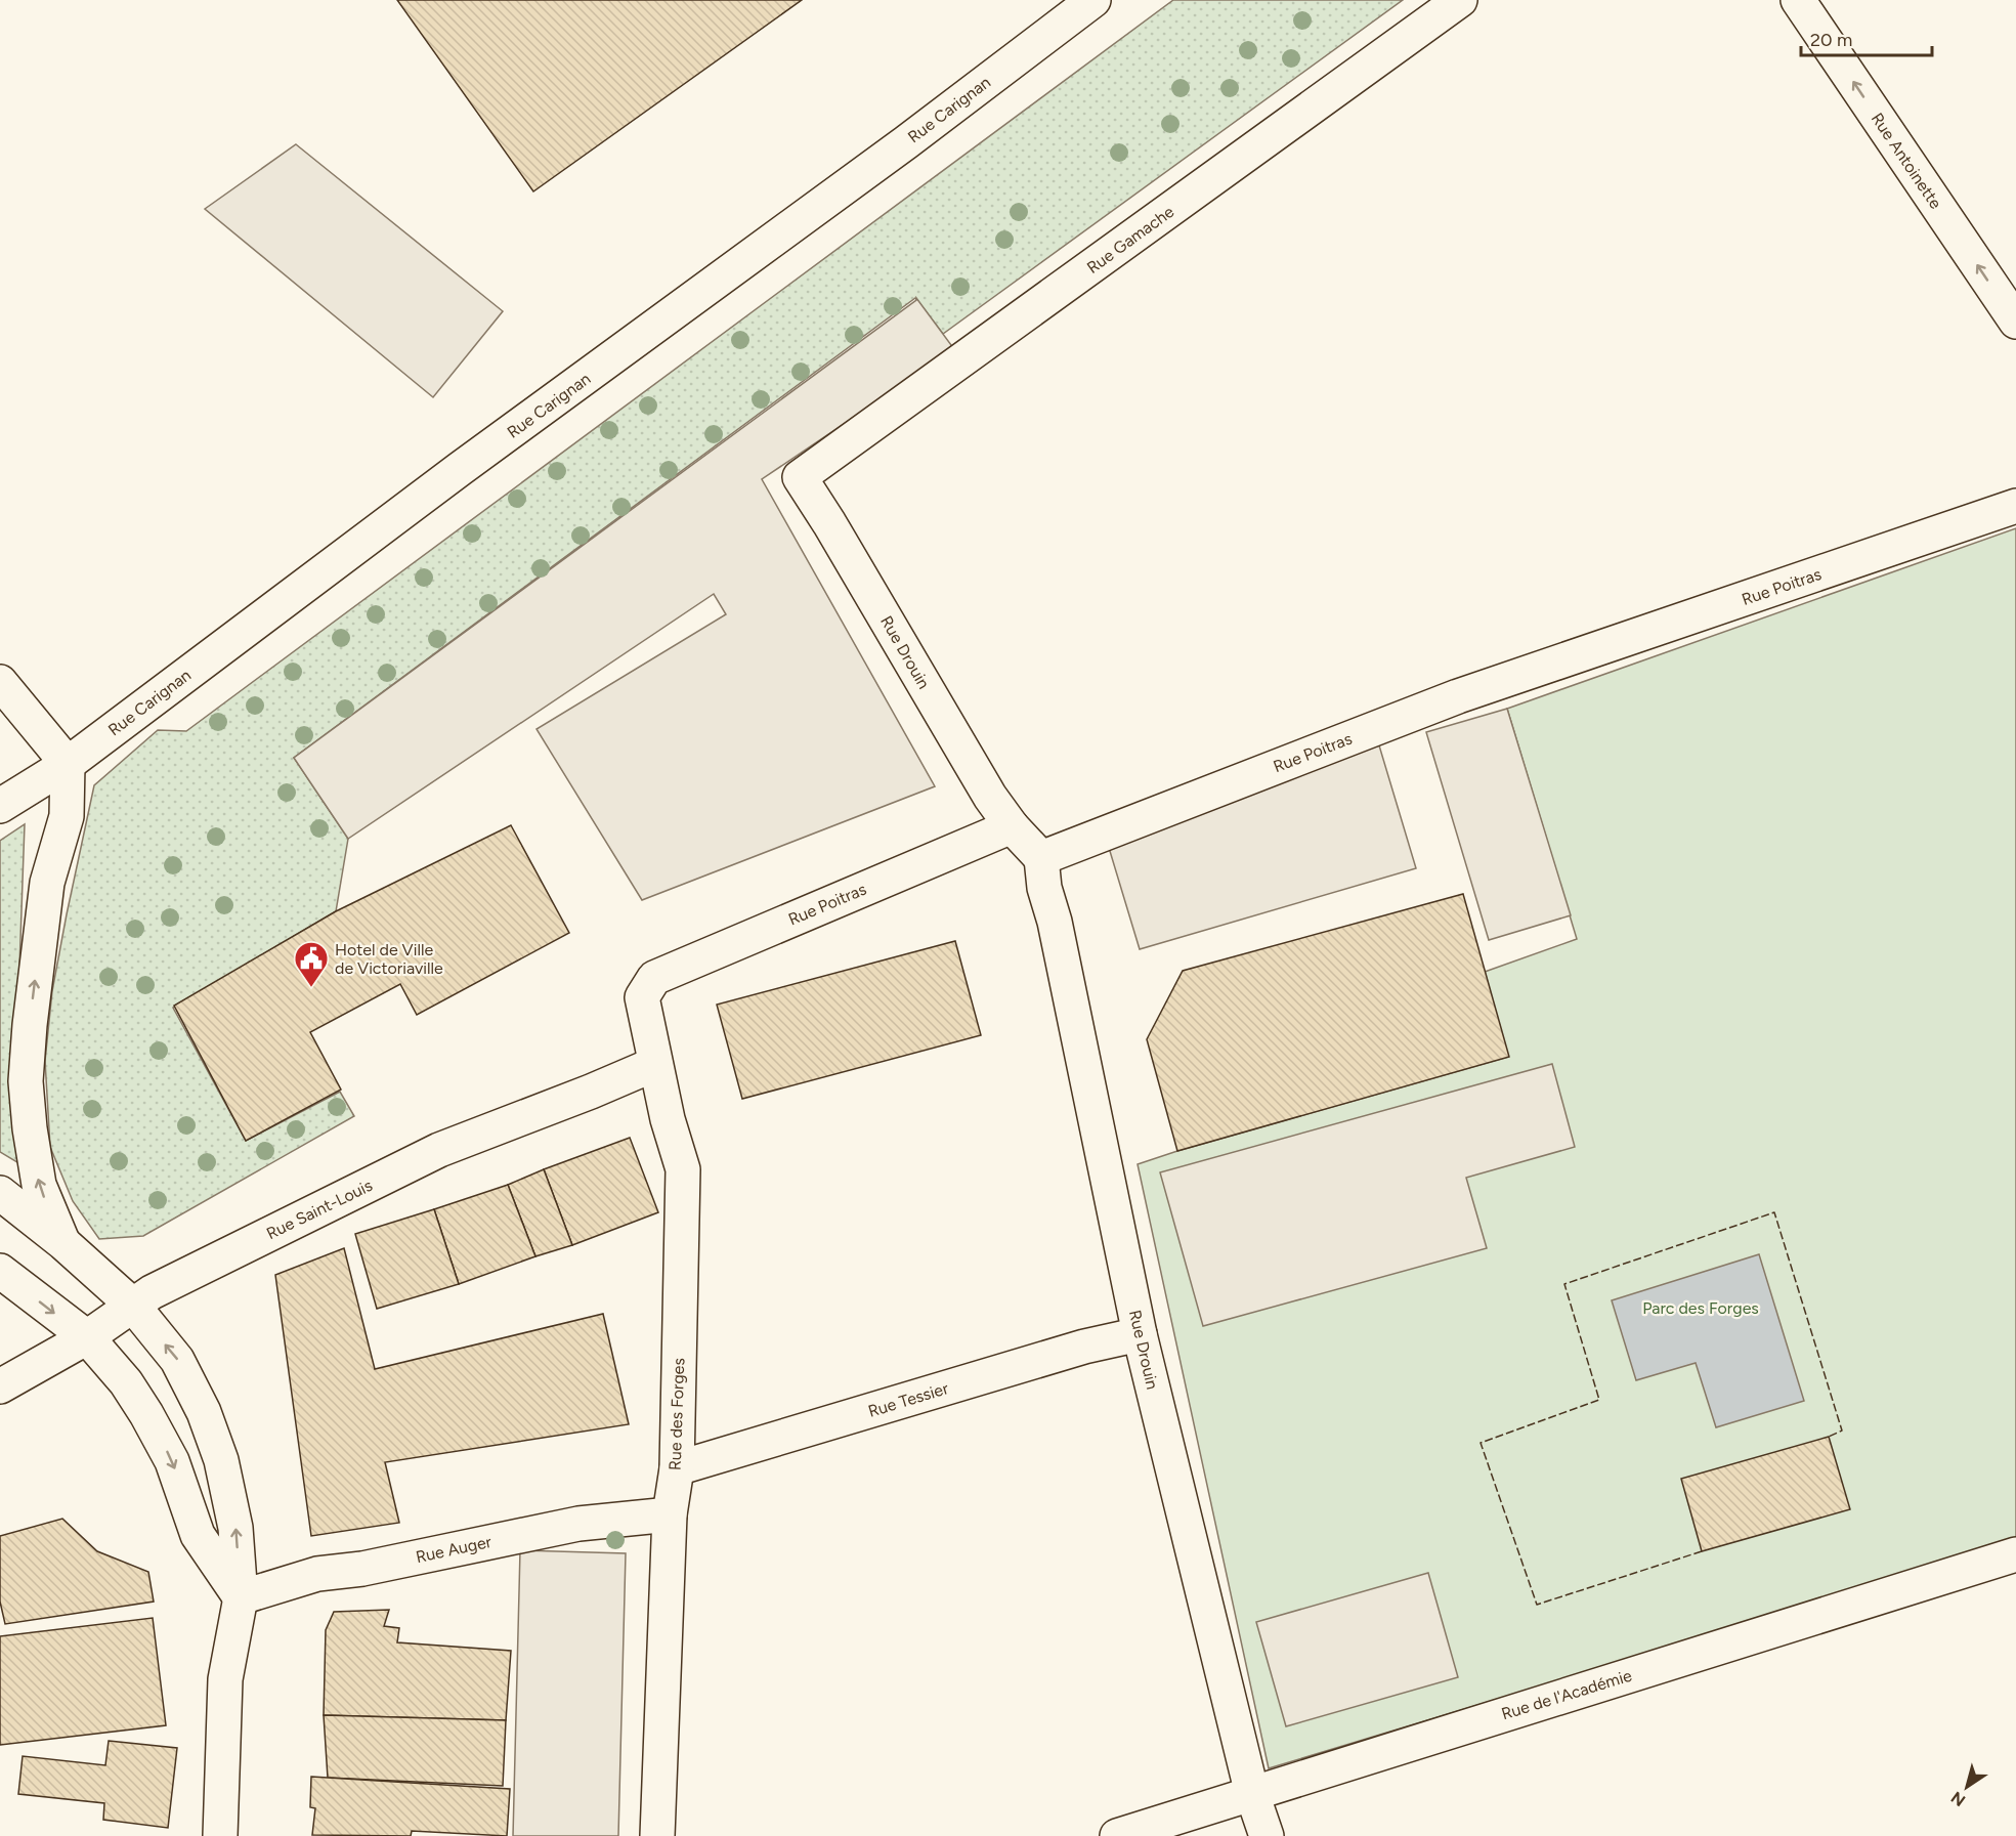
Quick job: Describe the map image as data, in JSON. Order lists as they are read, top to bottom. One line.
{"streets":{"street":["Rue Carignan","Rue Antoinette","Rue Gamache","Rue Poitras","Rue Drouin","Rue Saint-Louis","Rue Tessier","Rue des Forges","Rue Auger","Rue de l'Académie"]},"crossings":[["Rue Gamache","Rue Drouin"],["Rue Poitras","Rue Drouin"],["Rue Poitras","Rue des Forges"],["Rue Drouin","Rue Tessier"],["Rue Drouin","Rue de l'Académie"],["Rue Saint-Louis","Rue des Forges"],["Rue Tessier","Rue des Forges"],["Rue des Forges","Rue Auger"]],"one_way":["Rue Antoinette"],"parks":["Parc des Forges"],"places":{"public building":["Hotel de Ville de Victoriaville"]},"scale_bar":"20 m","north":"bottom left"}
